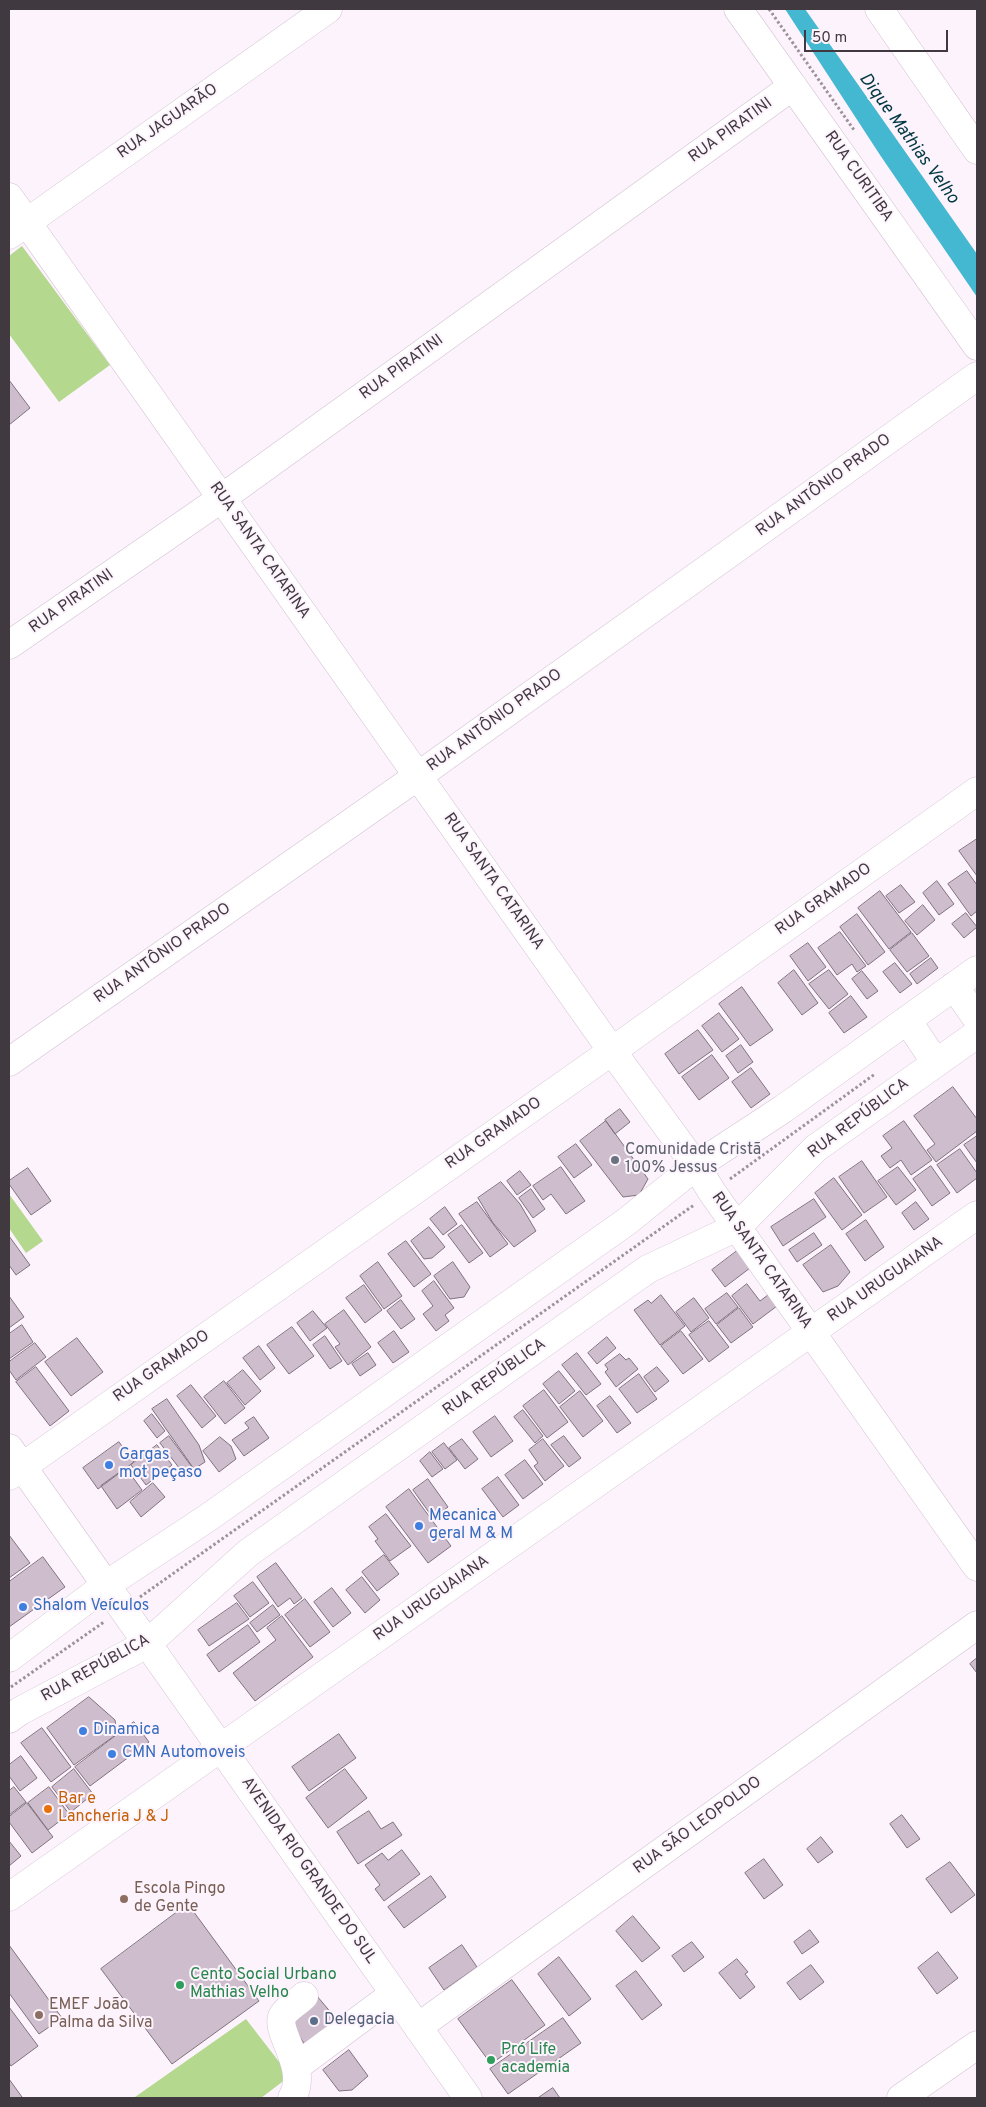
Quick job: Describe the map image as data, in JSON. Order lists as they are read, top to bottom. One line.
{"streets":{"street":["RUA JAGUARÃO","RUA PIRATINI","RUA CURITIBA","RUA ANTÔNIO PRADO","RUA SANTA CATARINA","RUA GRAMADO","RUA REPÚBLICA","RUA URUGUAIANA","RUA SÃO LEOPOLDO","AVENIDA RIO GRANDE DO SUL"]},"crossings":[["RUA JAGUARÃO","RUA SANTA CATARINA"],["RUA PIRATINI","RUA CURITIBA"],["RUA PIRATINI","RUA SANTA CATARINA"],["RUA ANTÔNIO PRADO","RUA SANTA CATARINA"],["RUA SANTA CATARINA","RUA GRAMADO"],["RUA SANTA CATARINA","RUA REPÚBLICA"],["RUA SANTA CATARINA","RUA URUGUAIANA"],["RUA GRAMADO","AVENIDA RIO GRANDE DO SUL"],["RUA REPÚBLICA","AVENIDA RIO GRANDE DO SUL"],["RUA URUGUAIANA","AVENIDA RIO GRANDE DO SUL"],["RUA SÃO LEOPOLDO","AVENIDA RIO GRANDE DO SUL"]],"water":["Dique Mathias Velho"],"places":["Comunidade Cristã 100% Jessus","Gargas mot peçaso","Mecanica geral M & M","Shalom Veículos","Dinamica","CMN Automoveis","Bar e Lancheria J & J","Escola Pingo de Gente","Cento Social Urbano Mathias Velho","EMEF João Palma da Silva","Delegacia","Pró Life academia"],"scale_bar":"50 m"}
